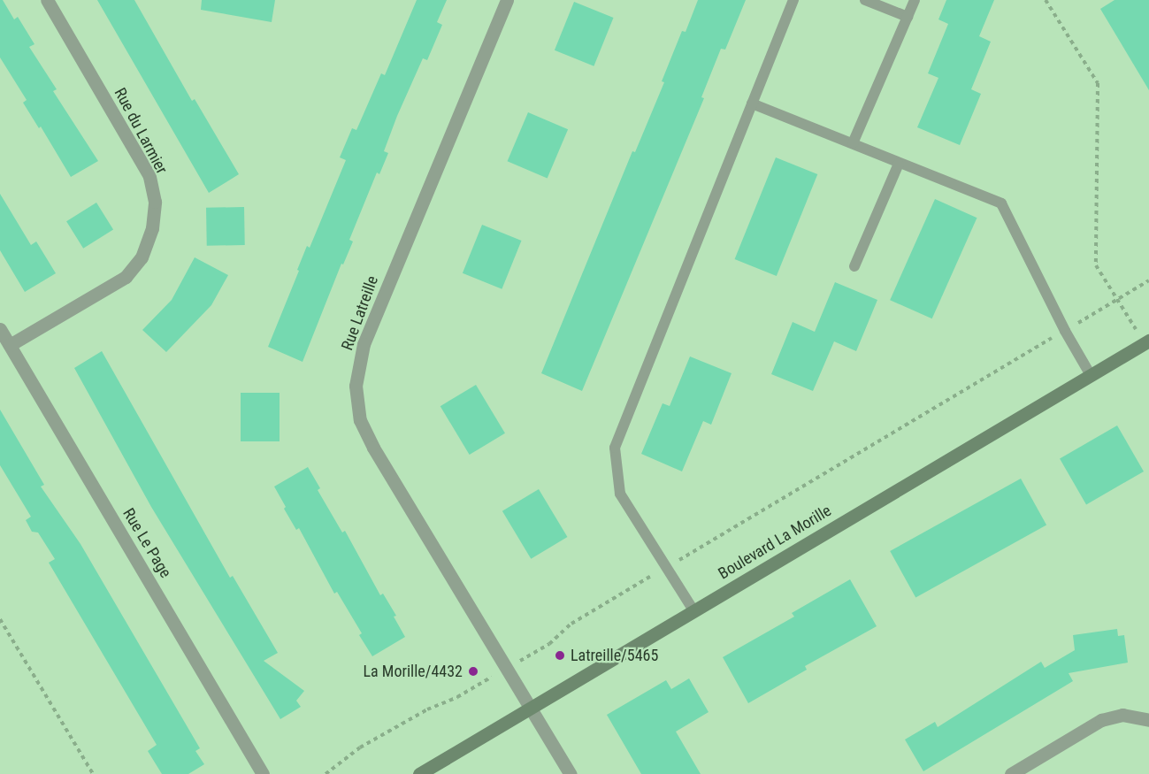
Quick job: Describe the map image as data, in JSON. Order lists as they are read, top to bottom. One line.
{"streets":{"street":["Rue du Larmier","Rue Latreille","Boulevard La Morille","Rue Le Page"]},"crossings":[["Rue du Larmier","Rue Le Page"],["Rue Latreille","Boulevard La Morille"]],"places":["Latreille/5465","La Morille/4432"]}
